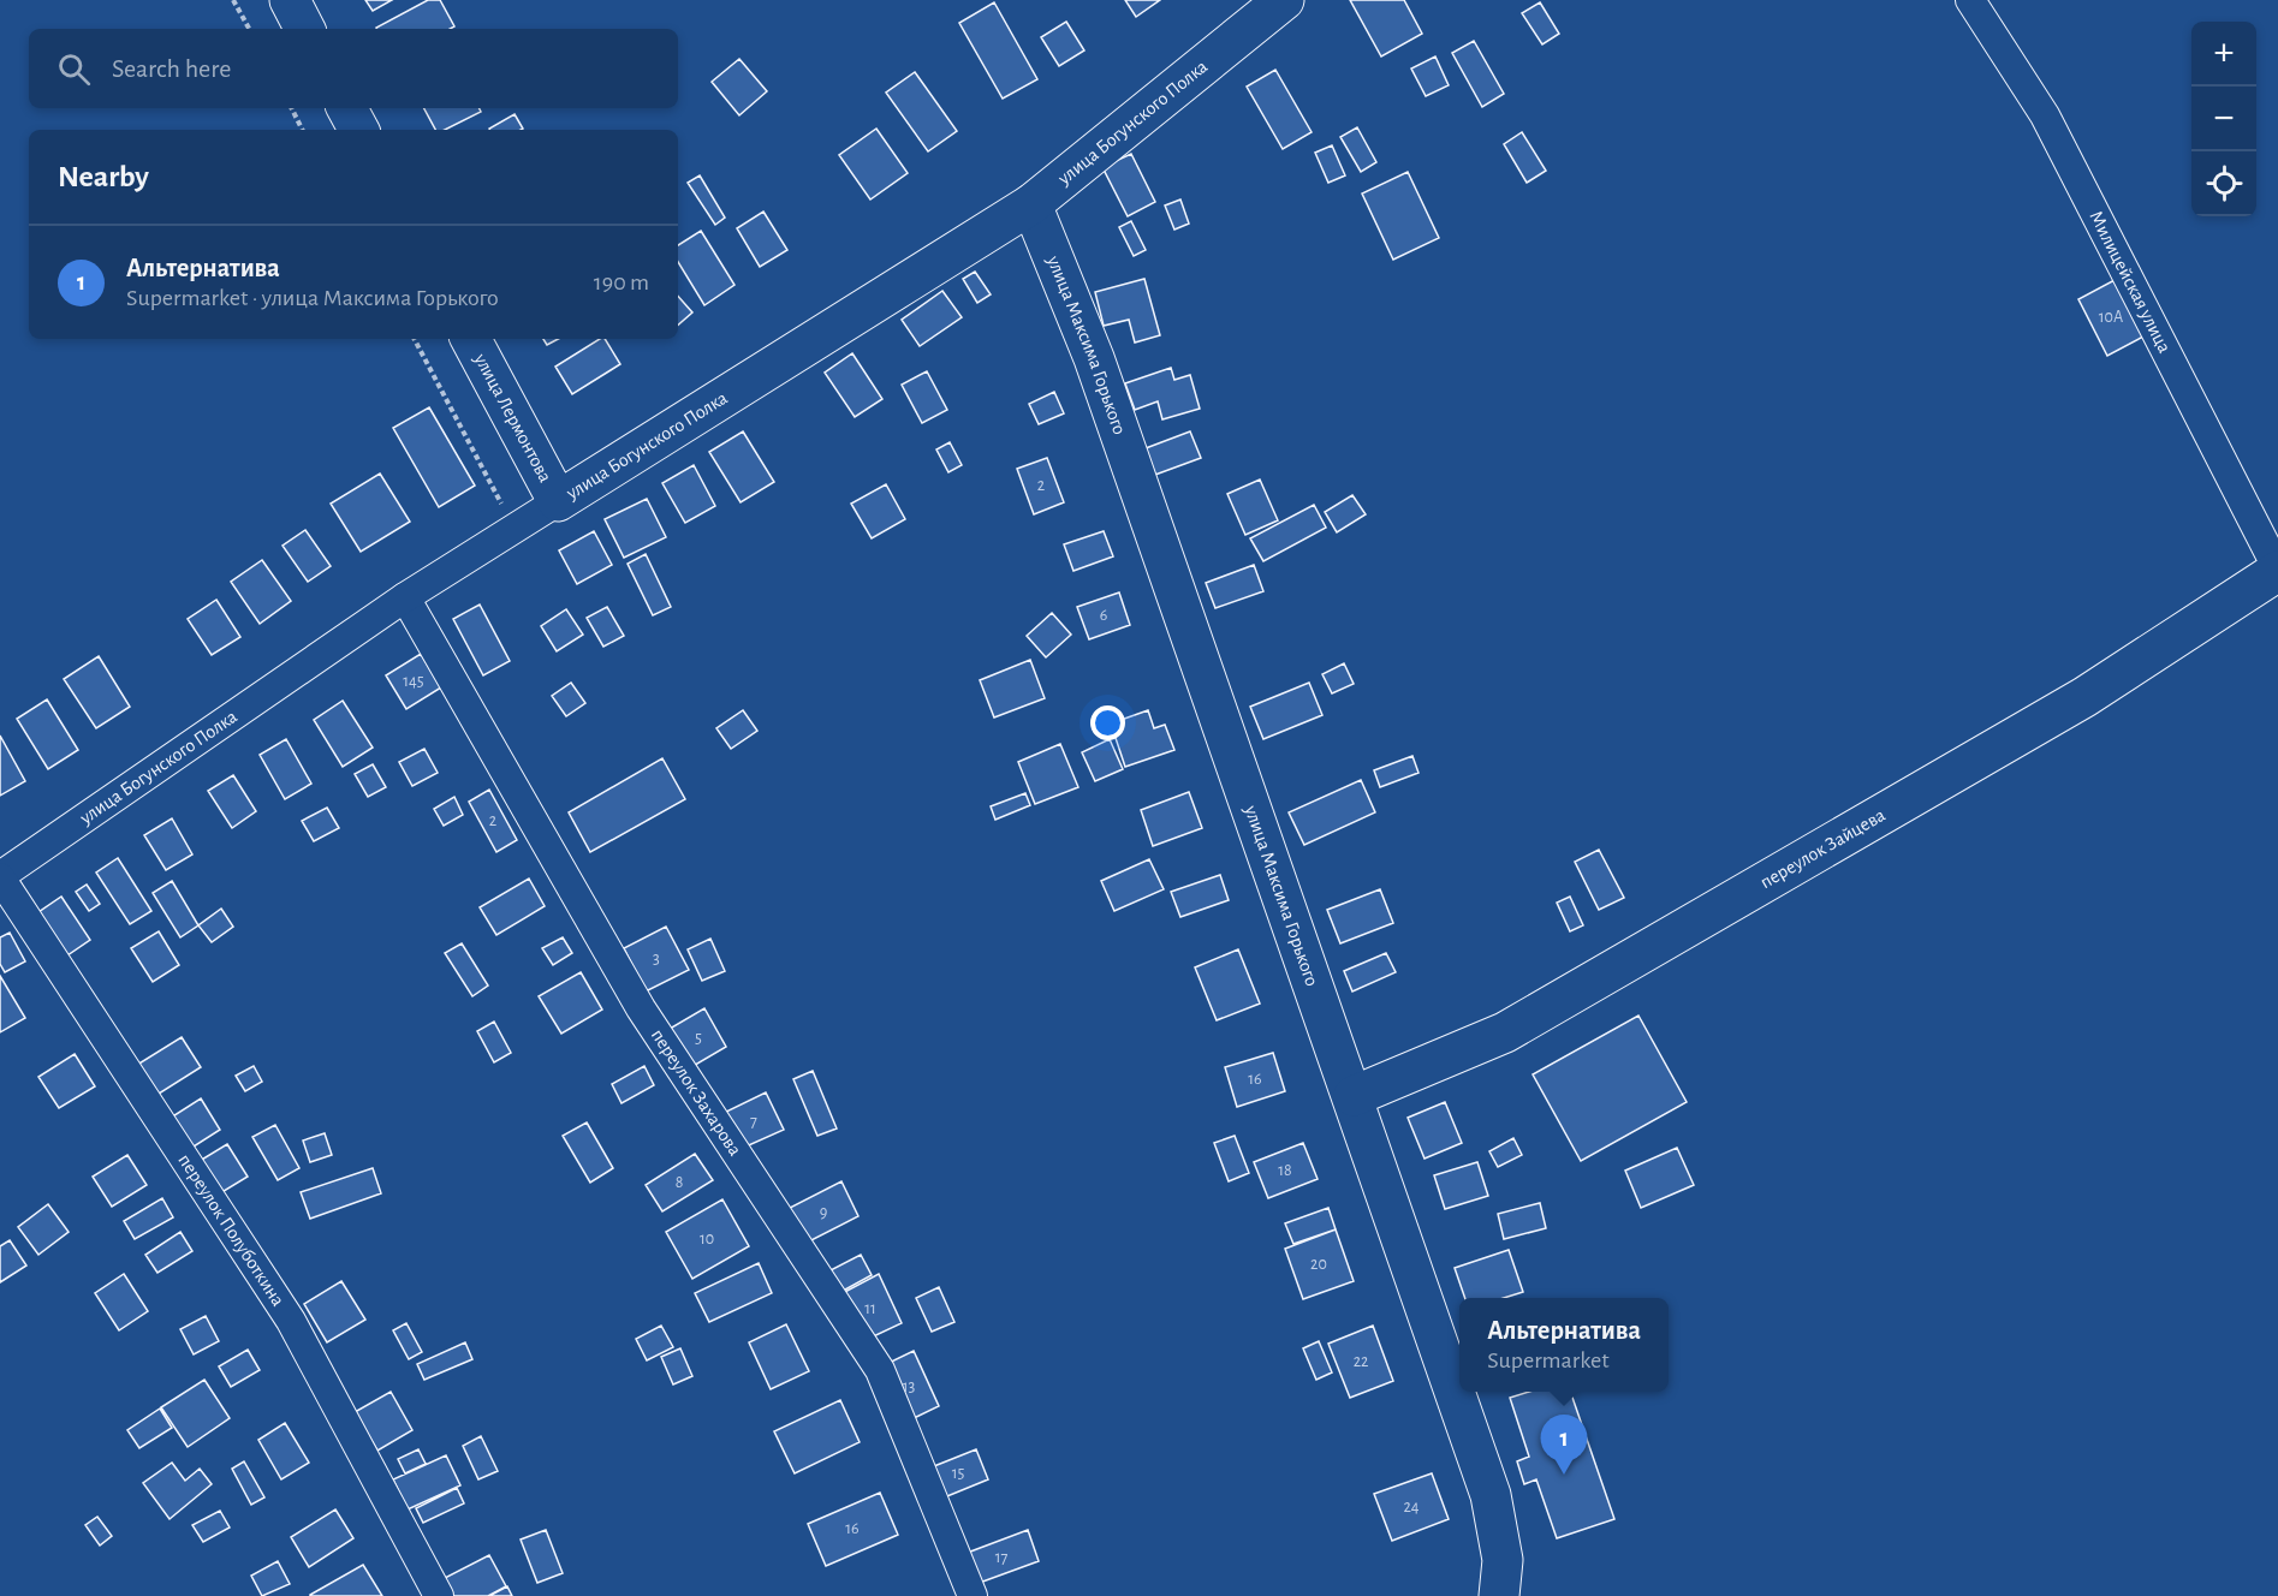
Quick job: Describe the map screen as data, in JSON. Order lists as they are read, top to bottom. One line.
{"streets":{"street":["улица Богунского Полка","Милицейская улица","улица Максима Горького","улица Лермонтова","переулок Зайцева","переулок Захарова","переулок Полуботкина"]},"crossings":[["улица Богунского Полка","улица Максима Горького"],["улица Богунского Полка","улица Лермонтова"],["улица Богунского Полка","переулок Захарова"],["улица Богунского Полка","переулок Полуботкина"],["Милицейская улица","переулок Зайцева"],["улица Максима Горького","переулок Зайцева"]],"house_numbers":["10А","2","6","145","2","3","5","16","7","18","8","9","10","20","11","22","13","15","24","16","17"],"page":{"map_buttons":["+","−"],"search":"Search here","heading":"Nearby","list":[{"mark":"1","name":"Альтернатива","note":"Supermarket · улица Максима Горького","value":"190 m"}],"popup":["Альтернатива","Supermarket"],"pins":"1"}}
